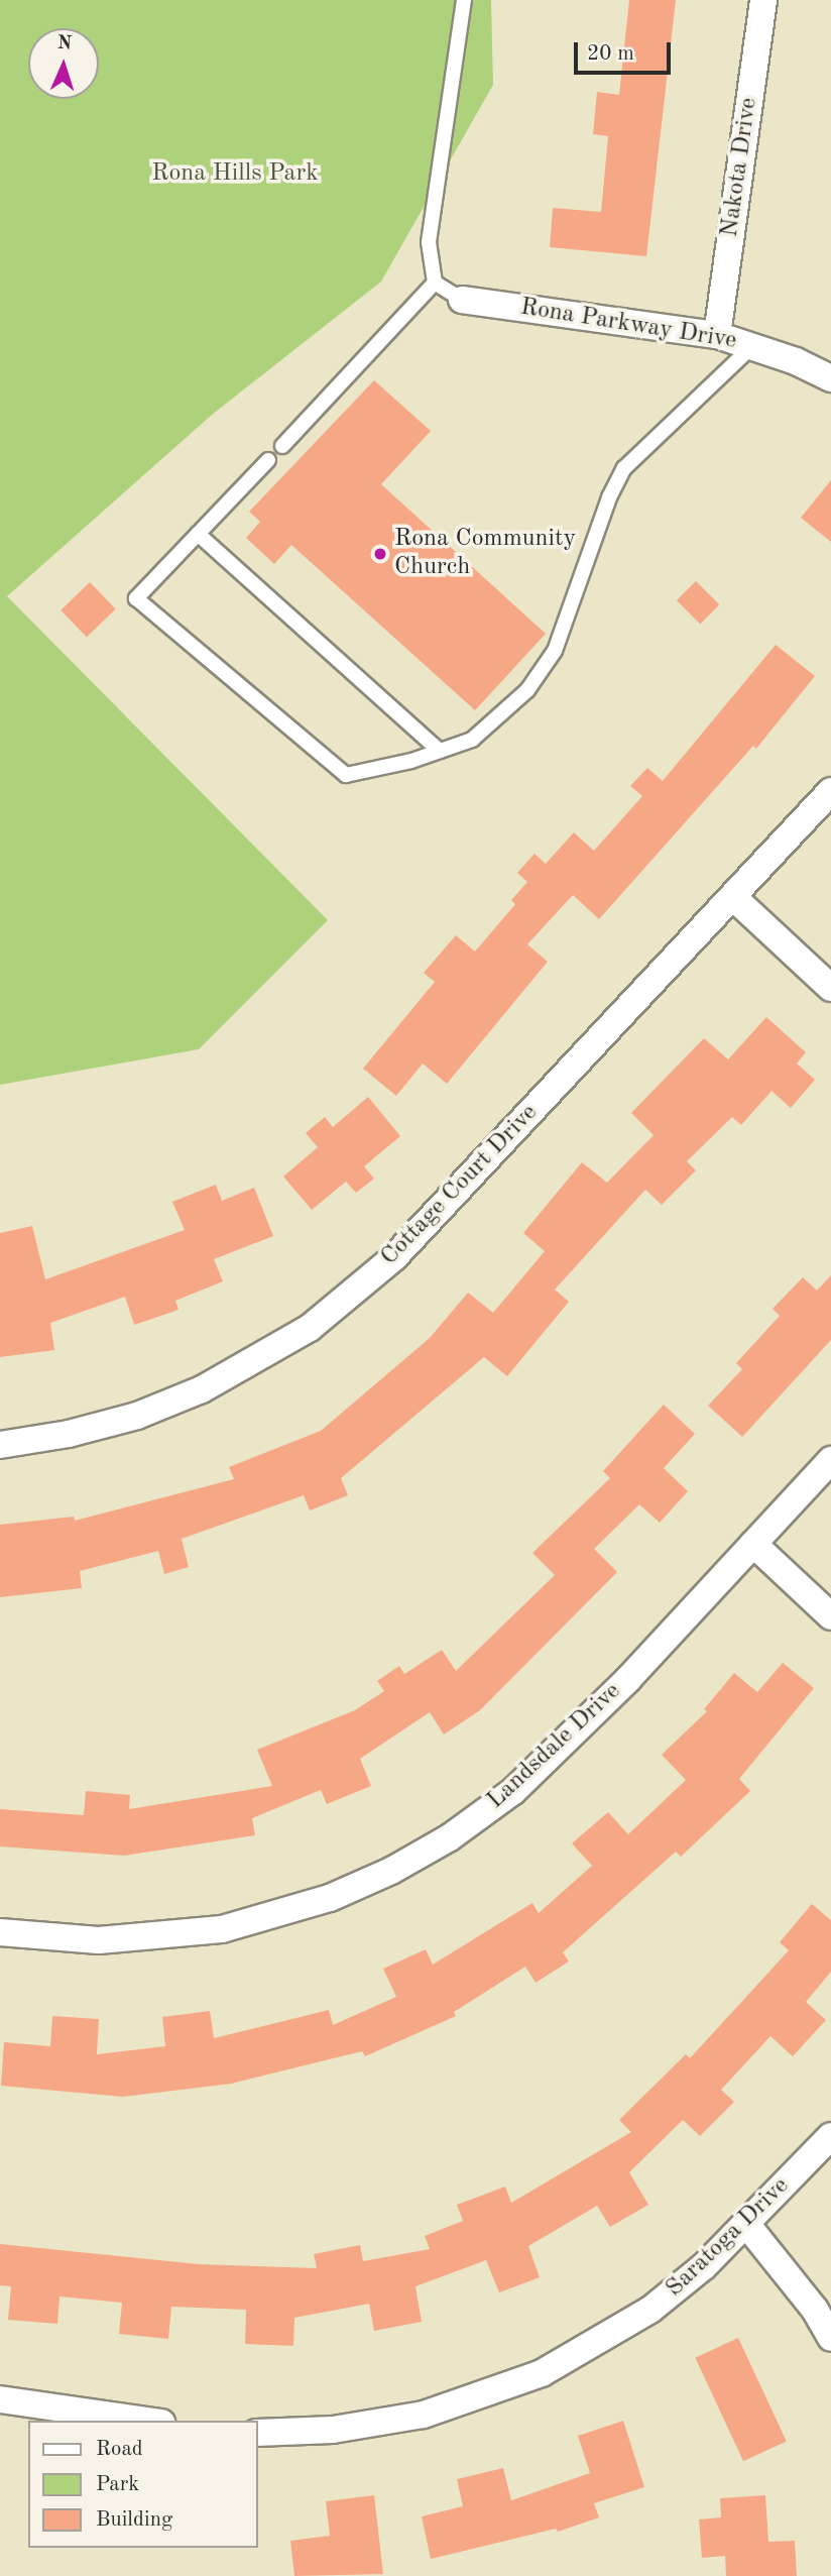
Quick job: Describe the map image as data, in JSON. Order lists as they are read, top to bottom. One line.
{"streets":{"street":["Nakota Drive","Rona Parkway Drive","Cottage Court Drive","Landsdale Drive","Saratoga Drive"]},"crossings":[["Nakota Drive","Rona Parkway Drive"]],"parks":["Rona Hills Park"],"places":["Rona Community Church"],"legend":["Road","Park","Building"],"scale_bar":"20 m","north":"top"}
